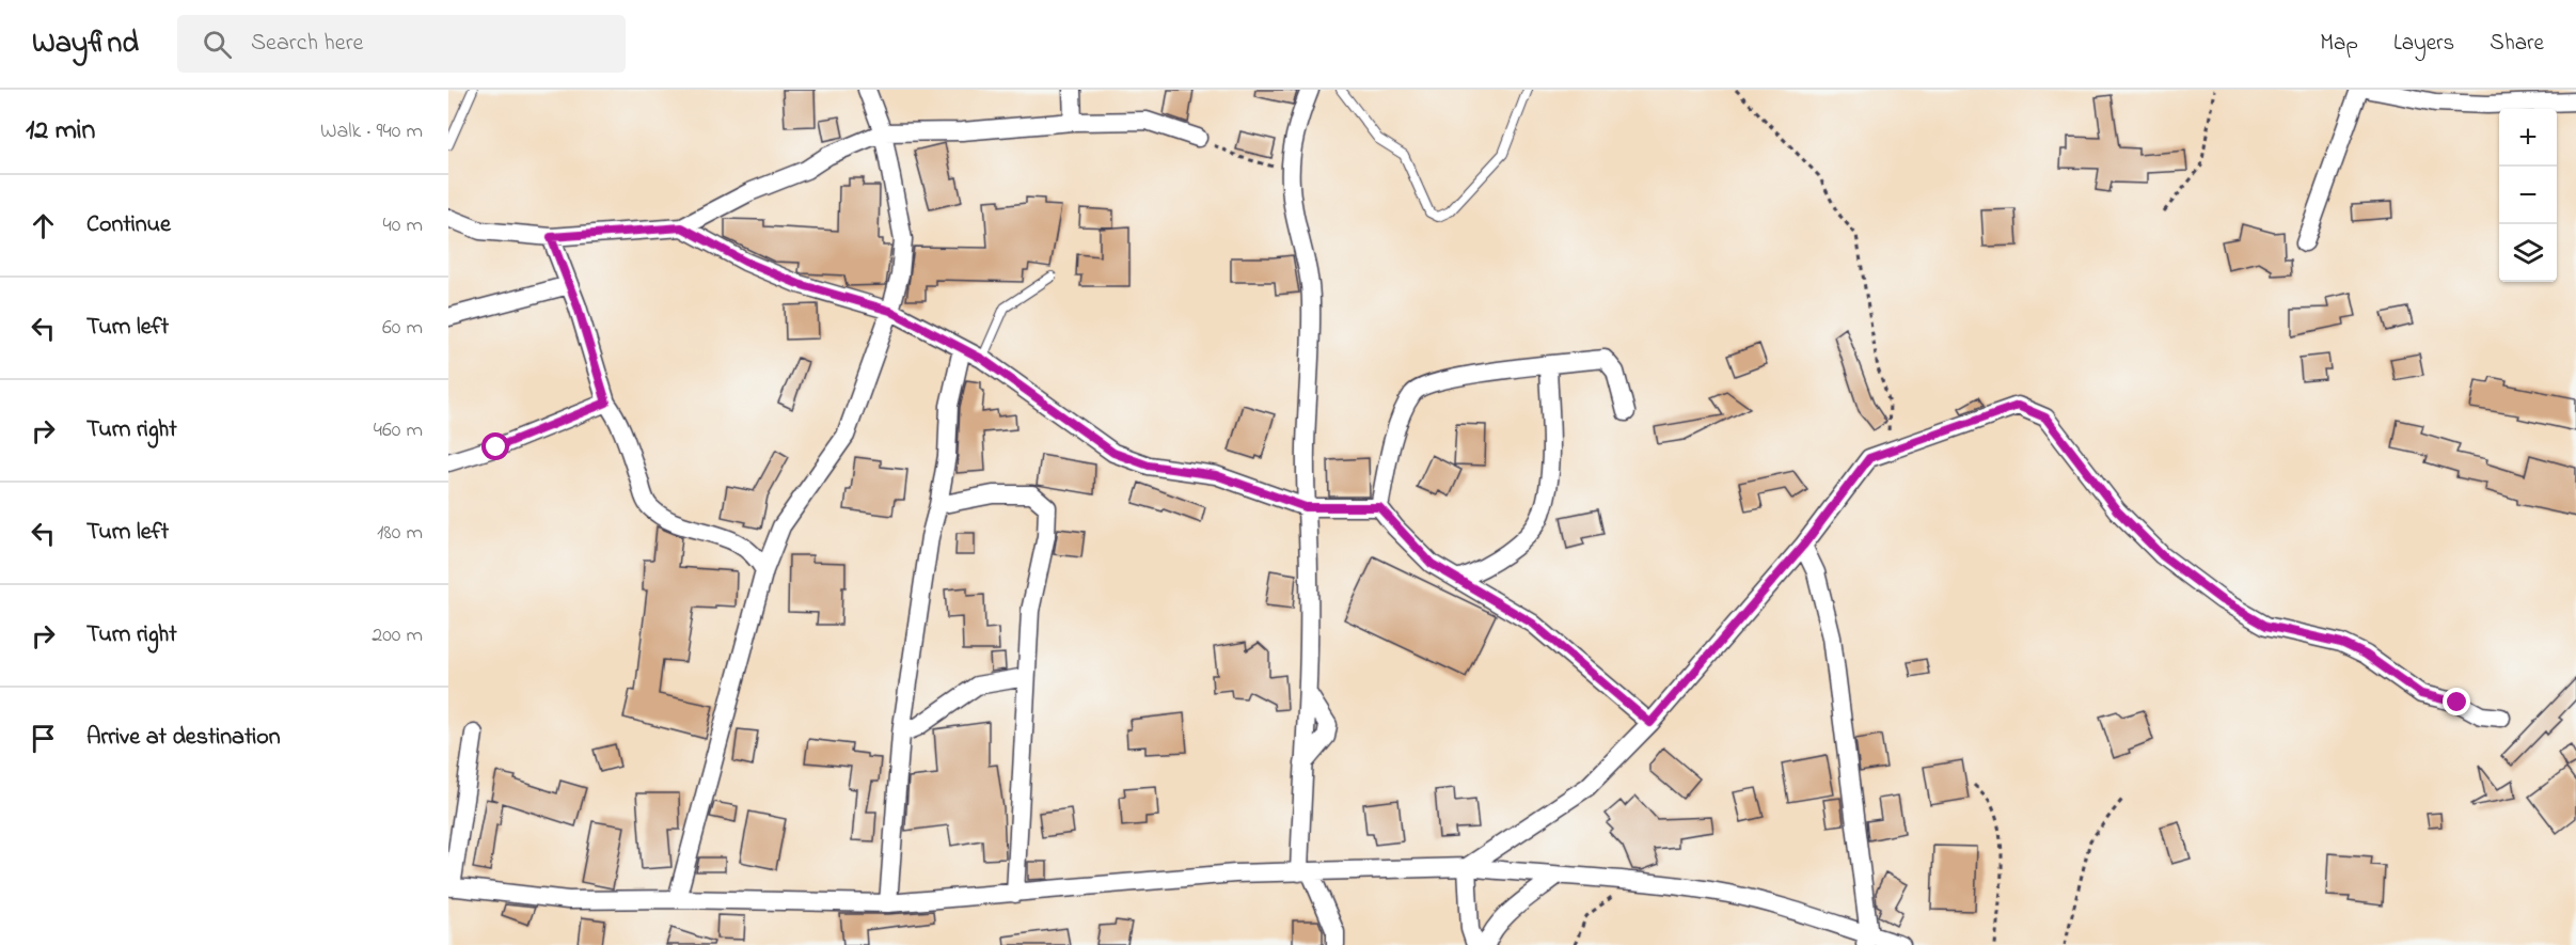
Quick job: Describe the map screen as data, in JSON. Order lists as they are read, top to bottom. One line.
{"page":{"header":"Wayfind","search":"Search here","nav":["Map","Layers","Share"],"heading":["12 min","Walk · 940 m"],"map_buttons":["+","−"],"list":[["Continue","40 m"],["Turn left","60 m"],["Turn right","460 m"],["Turn left","180 m"],["Turn right","200 m"],"Arrive at destination"]}}
